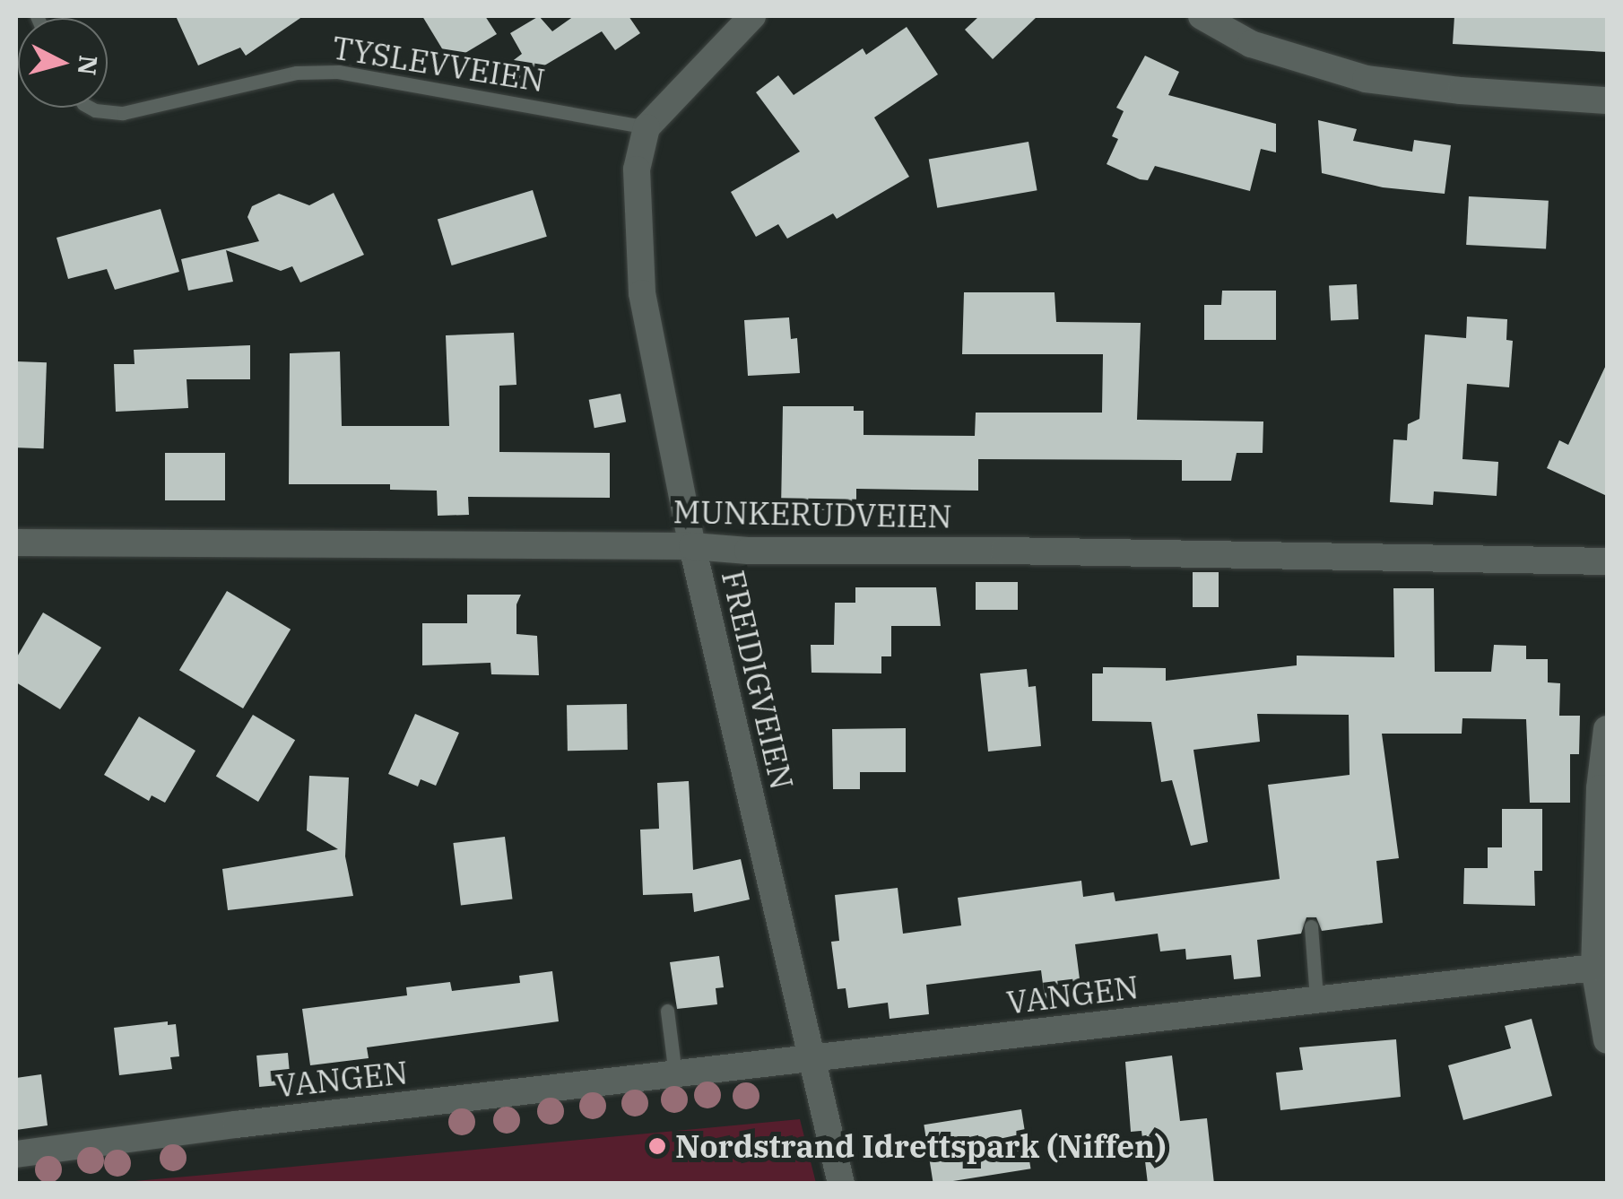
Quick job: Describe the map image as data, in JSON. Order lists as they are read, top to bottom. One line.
{"streets":{"street":["MUNKERUDVEIEN","FREIDIGVEIEN","VANGEN"],"lane":["TYSLEVVEIEN"]},"crossings":[["TYSLEVVEIEN","FREIDIGVEIEN"],["MUNKERUDVEIEN","FREIDIGVEIEN"],["FREIDIGVEIEN","VANGEN"]],"places":["Nordstrand Idrettspark (Niffen)"],"north":"right"}
